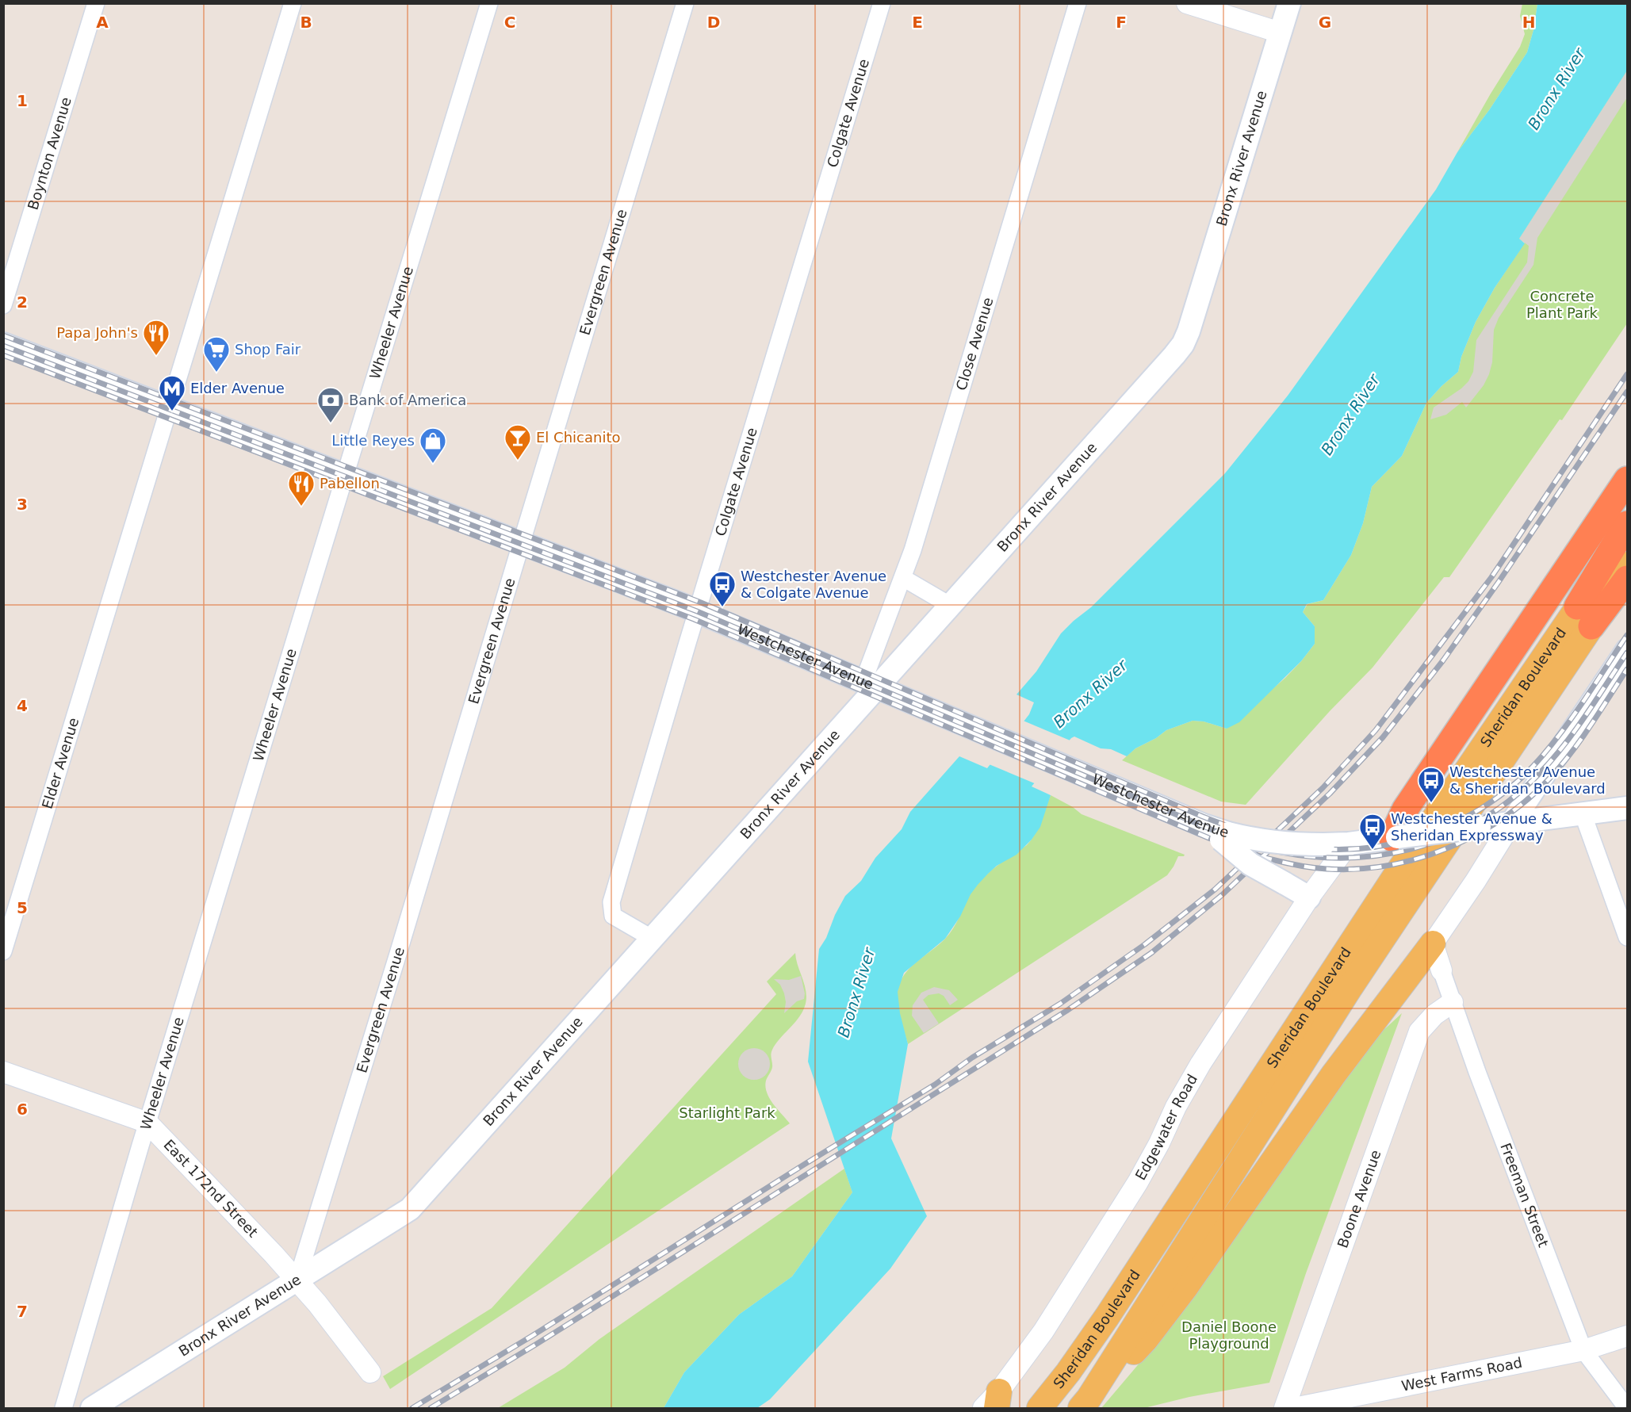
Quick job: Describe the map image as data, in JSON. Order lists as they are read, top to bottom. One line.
{"streets":{"main road":["Bronx River Avenue","Westchester Avenue","Sheridan Boulevard"],"street":["Colgate Avenue","Boynton Avenue","Evergreen Avenue","Wheeler Avenue","Close Avenue","Elder Avenue","Edgewater Road","East 172nd Street","Freeman Street","Boone Avenue","West Farms Road"]},"crossings":[["Colgate Avenue","Bronx River Avenue"],["Colgate Avenue","Westchester Avenue"],["Bronx River Avenue","Evergreen Avenue"],["Bronx River Avenue","Close Avenue"],["Bronx River Avenue","Westchester Avenue"],["Bronx River Avenue","East 172nd Street"],["Evergreen Avenue","Westchester Avenue"],["Evergreen Avenue","East 172nd Street"],["Wheeler Avenue","Westchester Avenue"],["Wheeler Avenue","East 172nd Street"],["Close Avenue","Westchester Avenue"],["Westchester Avenue","Elder Avenue"],["Westchester Avenue","Edgewater Road"],["Freeman Street","Boone Avenue"],["Freeman Street","West Farms Road"]],"water":["Bronx River"],"parks":["Concrete Plant Park","Starlight Park","Daniel Boone Playground"],"places":{"restaurant":["Papa John's","Pabellon"],"supermarket":["Shop Fair"],"metro station":["Elder Avenue"],"bank":["Bank of America"],"bar":["El Chicanito"],"shop":["Little Reyes"],"bus stop":["Westchester Avenue & Colgate Avenue","Westchester Avenue & Sheridan Boulevard","Westchester Avenue & Sheridan Expressway"]},"grid":{"columns":["A","B","C","D","E","F","G","H"],"rows":["1","2","3","4","5","6","7"]}}
